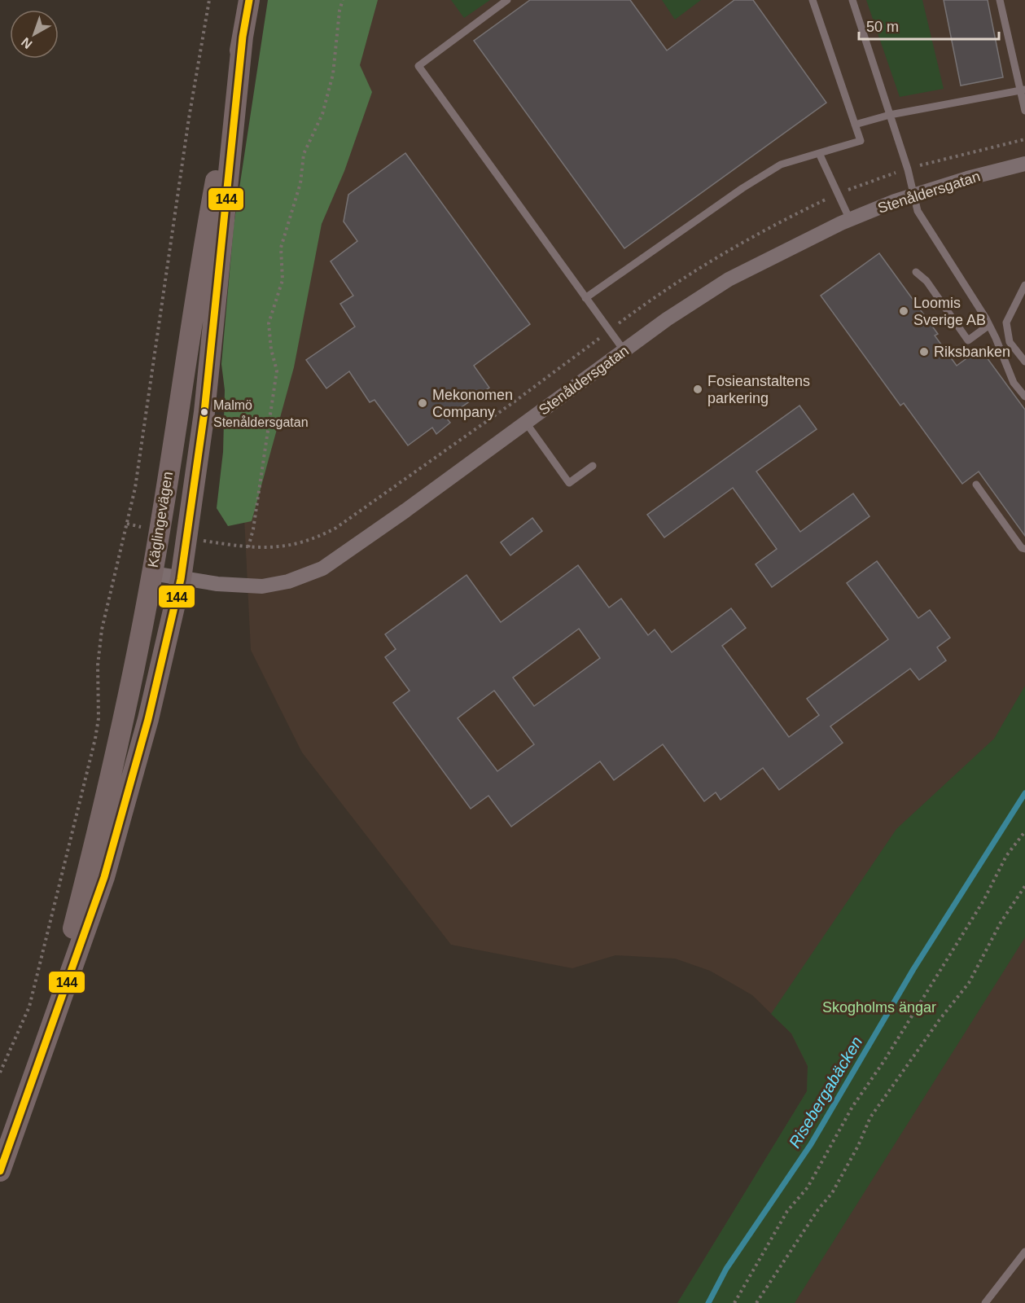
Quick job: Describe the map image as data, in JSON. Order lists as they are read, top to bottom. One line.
{"streets":{"main road":["Käglingevägen"],"street":["Stenåldersgatan"]},"crossings":[["Stenåldersgatan","Käglingevägen"]],"water":["Risebergabäcken"],"parks":["Skogholms ängar"],"places":["Loomis Sverige AB","Riksbanken","Fosieanstaltens parkering","Mekonomen Company","Malmö Stenåldersgatan"],"lines":["transit line 144"],"scale_bar":"50 m","north":"bottom left"}
